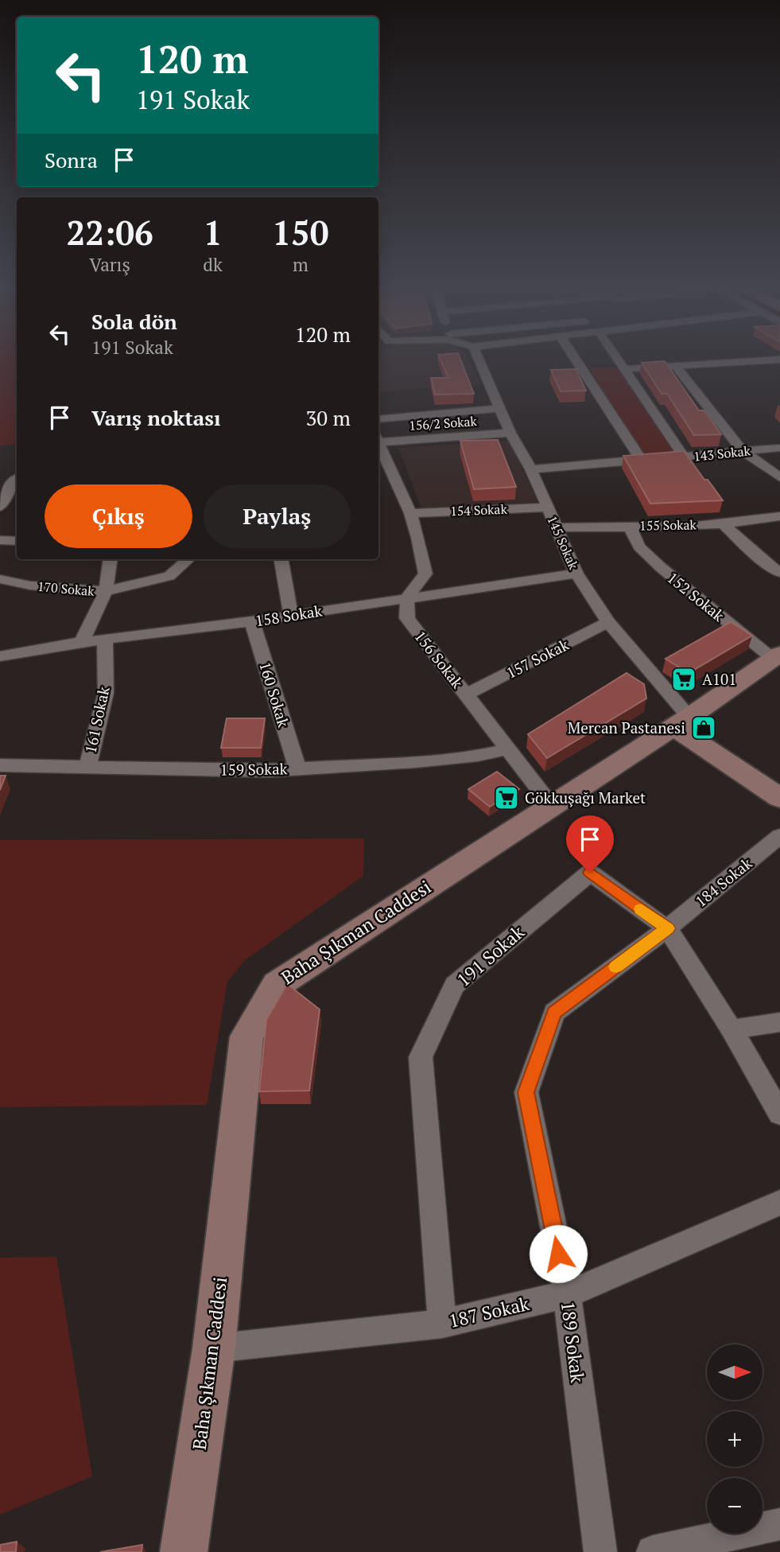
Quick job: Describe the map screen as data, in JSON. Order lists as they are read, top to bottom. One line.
{"streets":{"main road":["Baha Şıkman Caddesi"],"street":["156/2 Sokak","143 Sokak","154 Sokak","155 Sokak","145 Sokak","170 Sokak","152 Sokak","158 Sokak","157 Sokak","156 Sokak","160 Sokak","161 Sokak","159 Sokak","184 Sokak","191 Sokak","187 Sokak","189 Sokak"]},"crossings":[["156/2 Sokak","145 Sokak"],["143 Sokak","145 Sokak"],["154 Sokak","145 Sokak"],["155 Sokak","145 Sokak"],["155 Sokak","152 Sokak"],["145 Sokak","158 Sokak"],["145 Sokak","157 Sokak"],["145 Sokak","Baha Şıkman Caddesi"],["152 Sokak","Baha Şıkman Caddesi"],["158 Sokak","156 Sokak"],["158 Sokak","160 Sokak"],["158 Sokak","161 Sokak"],["157 Sokak","156 Sokak"],["156 Sokak","159 Sokak"],["156 Sokak","Baha Şıkman Caddesi"],["160 Sokak","159 Sokak"],["161 Sokak","159 Sokak"],["184 Sokak","191 Sokak"],["184 Sokak","189 Sokak"],["Baha Şıkman Caddesi","187 Sokak"],["191 Sokak","187 Sokak"],["191 Sokak","189 Sokak"],["187 Sokak","189 Sokak"]],"places":{"supermarket":["A101","Gökkuşağı Market"],"shop":["Mercan Pastanesi"]},"north":"right","page":{"turn":["120 m","191 Sokak"],"then":"Sonra","eta":["22:06","Varış","1","dk","150","m"],"list":[{"name":"Sola dön","note":"191 Sokak","value":"120 m"},{"name":"Varış noktası","value":"30 m"}],"buttons":["Çıkış","Paylaş"],"map_buttons":["+","−"]}}
